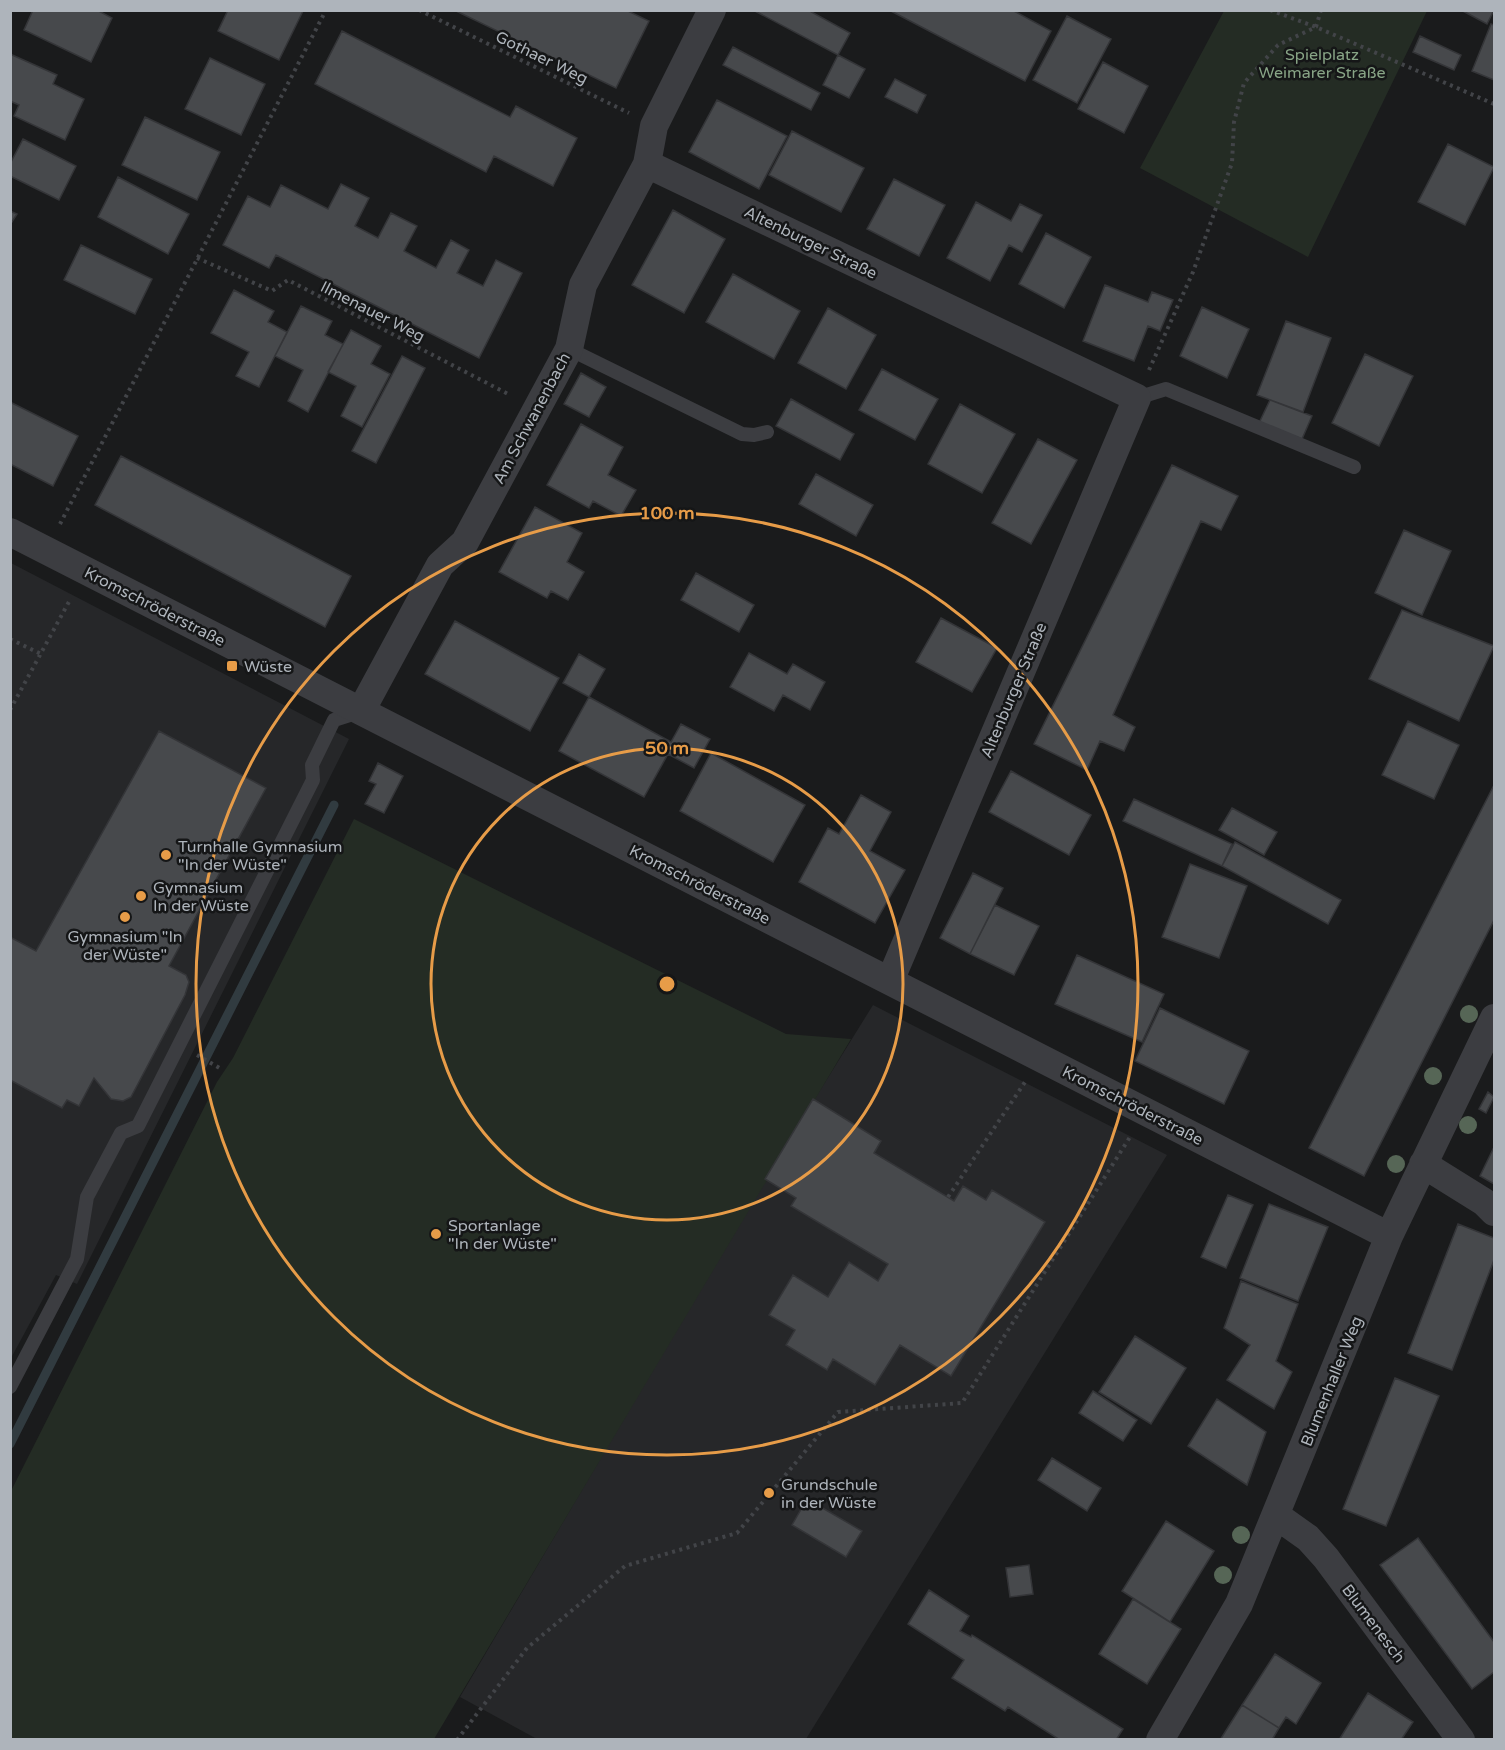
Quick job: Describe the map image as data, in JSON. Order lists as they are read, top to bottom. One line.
{"streets":{"street":["Altenburger Straße","Am Schwanenbach","Kromschröderstraße","Blumenhaller Weg","Blumenesch"],"path":["Gothaer Weg","Ilmenauer Weg"]},"crossings":[["Gothaer Weg","Am Schwanenbach"],["Altenburger Straße","Am Schwanenbach"],["Altenburger Straße","Kromschröderstraße"],["Ilmenauer Weg","Am Schwanenbach"],["Am Schwanenbach","Kromschröderstraße"],["Kromschröderstraße","Blumenhaller Weg"],["Blumenhaller Weg","Blumenesch"]],"parks":["Spielplatz Weimarer Straße"],"places":{"transit":["Wüste"],"other":["Turnhalle Gymnasium \"In der Wüste\"","Gymnasium In der Wüste","Gymnasium \"In der Wüste\"","Sportanlage \"In der Wüste\"","Grundschule in der Wüste"]},"rings":["100 m","50 m"]}
